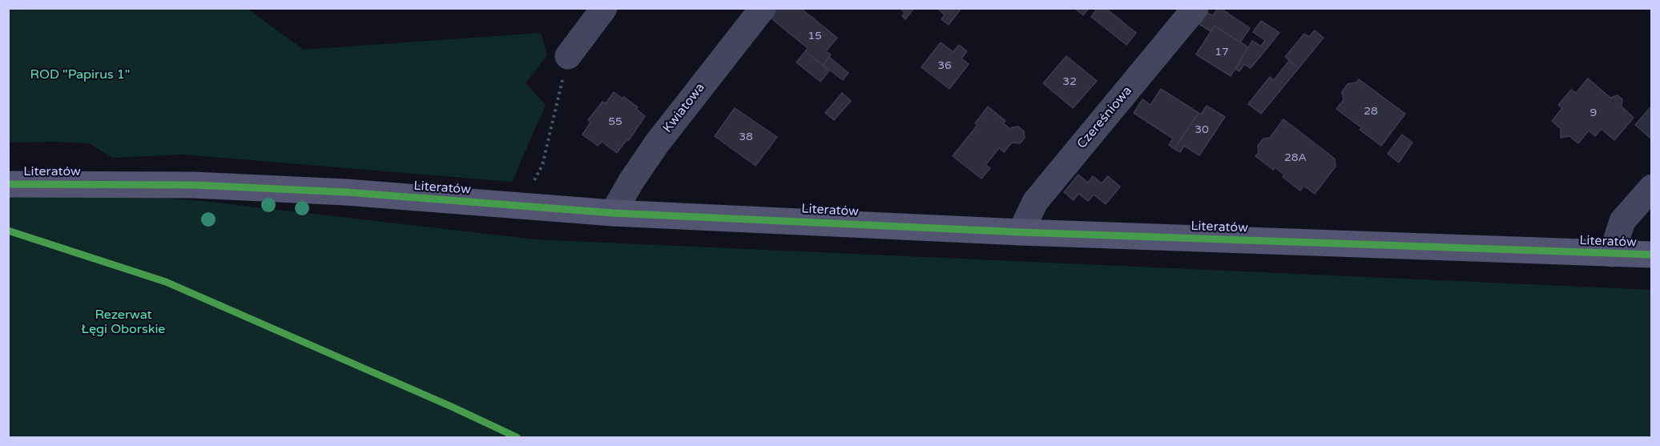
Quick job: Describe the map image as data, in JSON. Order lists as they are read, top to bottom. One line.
{"streets":{"street":["Kwiatowa","Czereśniowa","Literatów"]},"crossings":[["Kwiatowa","Literatów"],["Czereśniowa","Literatów"]],"parks":["ROD \"Papirus 1\"","Rezerwat Łęgi Oborskie"],"house_numbers":["15","17","36","32","28","9","55","30","38","28A"]}
